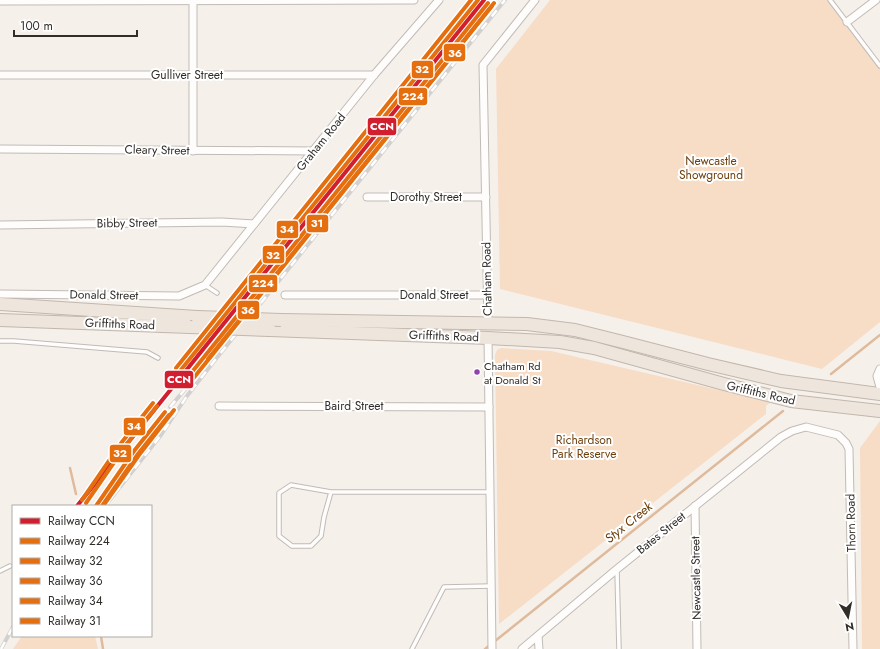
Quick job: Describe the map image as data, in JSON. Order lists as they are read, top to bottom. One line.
{"streets":{"highway":["Chatham Road","Griffiths Road"],"street":["Gulliver Street","Graham Road","Cleary Street","Dorothy Street","Bibby Street","Donald Street","Baird Street","Thorn Road","Bates Street","Newcastle Street"]},"crossings":[["Gulliver Street","Graham Road"],["Graham Road","Cleary Street"],["Graham Road","Bibby Street"],["Graham Road","Donald Street"],["Dorothy Street","Chatham Road"],["Chatham Road","Donald Street"],["Chatham Road","Griffiths Road"],["Chatham Road","Baird Street"],["Thorn Road","Bates Street"],["Bates Street","Newcastle Street"]],"water":["Styx Creek"],"parks":["Newcastle Showground","Richardson Park Reserve"],"places":["Chatham Rd at Donald St"],"lines":["rail line CCN","rail line 32","rail line 34","rail line 224","rail line 31","rail line 36"],"legend":["Railway CCN","Railway 224","Railway 32","Railway 36","Railway 34","Railway 31"],"scale_bar":"100 m","north":"bottom"}
